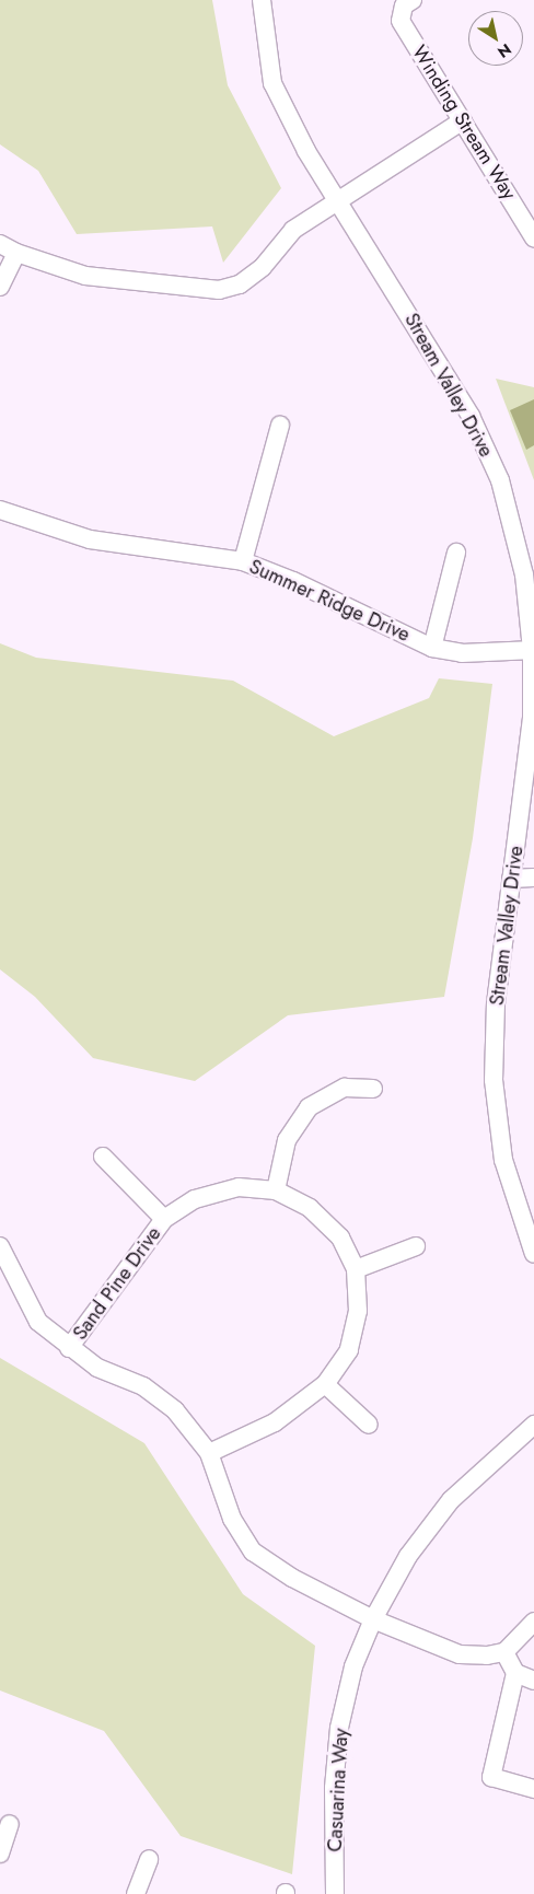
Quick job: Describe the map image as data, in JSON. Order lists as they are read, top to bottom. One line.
{"streets":{"street":["Winding Stream Way","Stream Valley Drive","Summer Ridge Drive","Sand Pine Drive","Casuarina Way"]},"crossings":[["Stream Valley Drive","Summer Ridge Drive"]],"north":"bottom right"}
